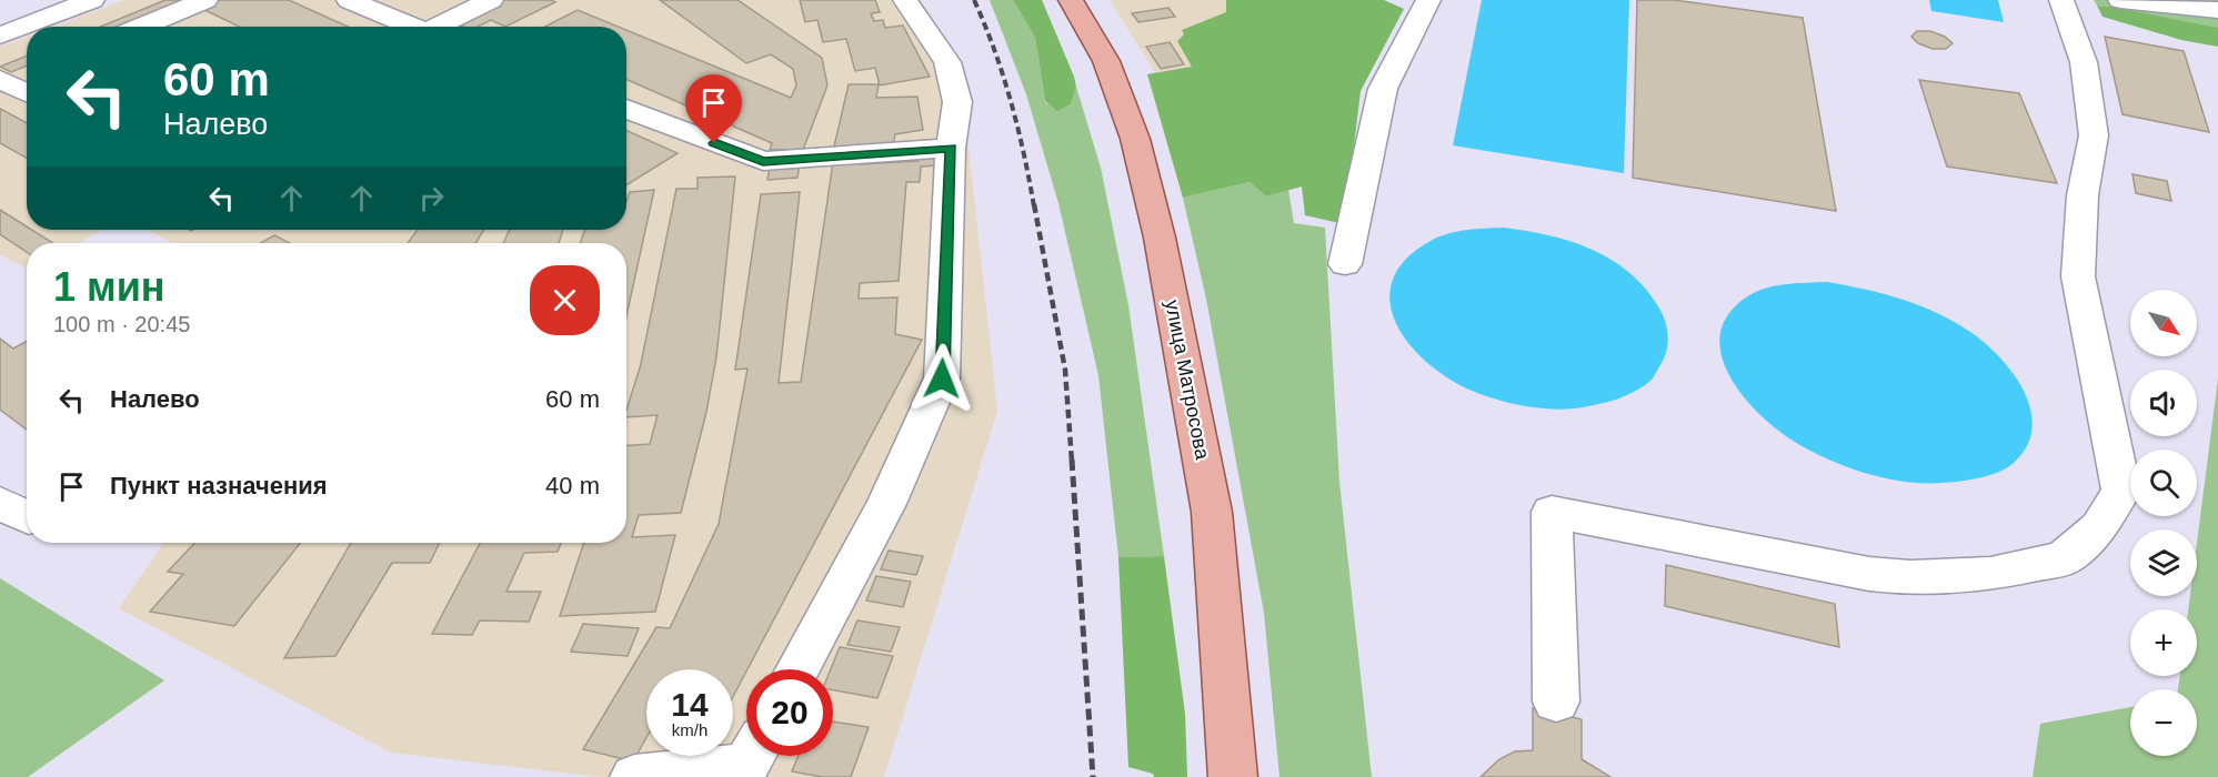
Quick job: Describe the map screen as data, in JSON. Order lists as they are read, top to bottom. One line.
{"streets":{"main road":["улица Матросова"]},"north":"bottom right","page":{"turn":["60 m","Налево"],"heading":["1 мин","100 m · 20:45"],"map_buttons":["+","−"],"list":[{"name":"Налево","value":"60 m"},{"name":"Пункт назначения","value":"40 m"}],"speed":"14 km/h","limit":"20"}}
